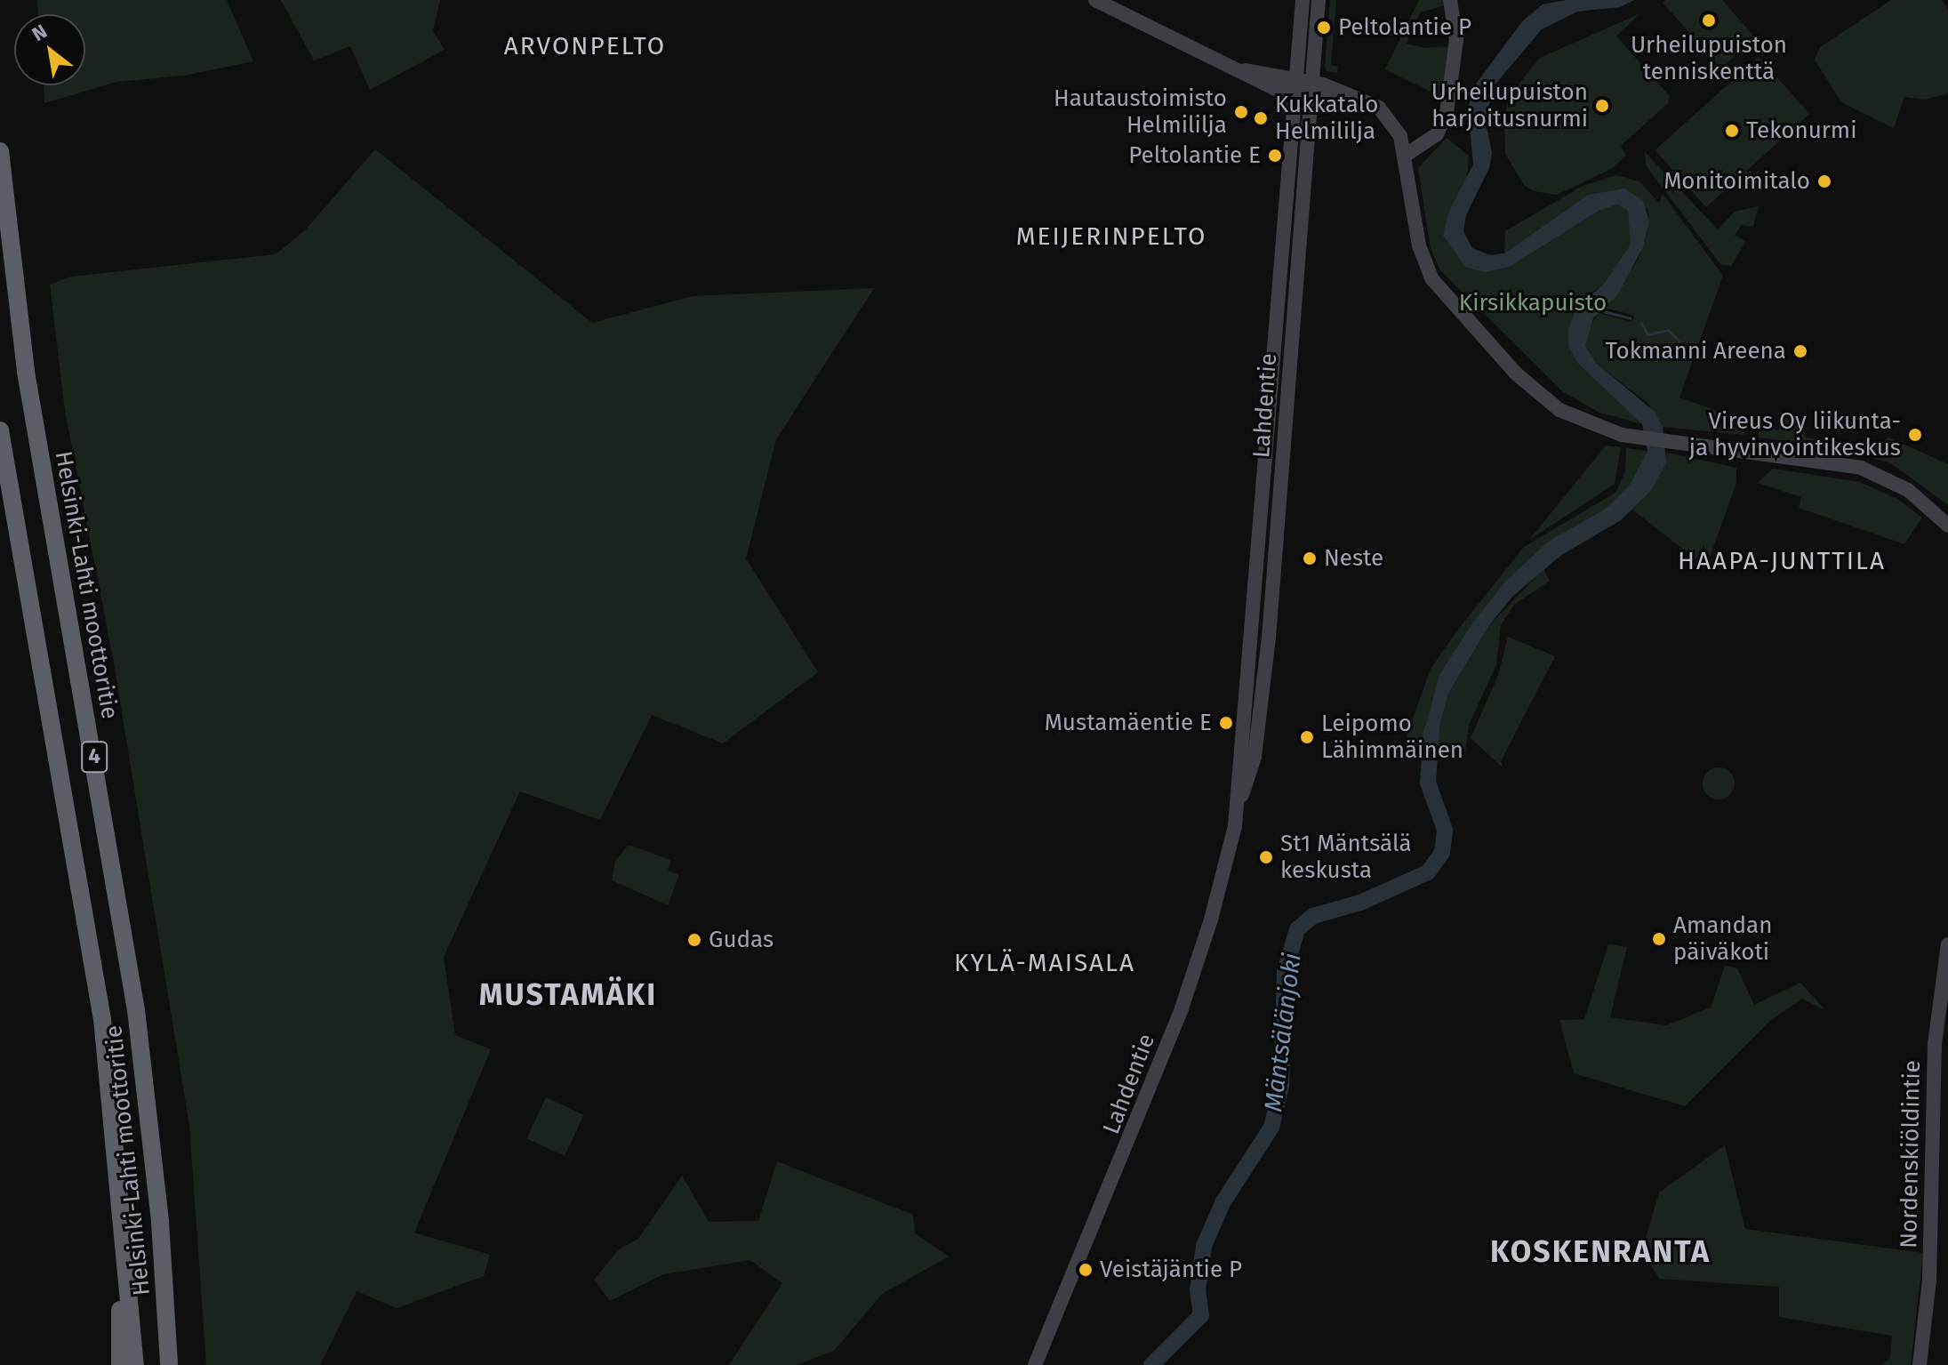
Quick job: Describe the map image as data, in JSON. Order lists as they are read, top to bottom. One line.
{"streets":{"highway":["Helsinki-Lahti moottoritie","4"],"main road":["Lahdentie","Nordenskiöldintie"]},"districts":["ARVONPELTO","MEIJERINPELTO","HAAPA-JUNTTILA","KYLÄ-MAISALA","MUSTAMÄKI","KOSKENRANTA"],"water":["Mäntsälänjoki"],"parks":["Kirsikkapuisto"],"places":["Urheilupuiston tenniskenttä","Peltolantie P","Urheilupuiston harjoitusnurmi","Hautaustoimisto Helmililja","Kukkatalo Helmililja","Tekonurmi","Peltolantie E","Monitoimitalo","Tokmanni Areena","Vireus Oy liikunta- ja hyvinvointikeskus","Neste","Mustamäentie E","Leipomo Lähimmäinen","St1 Mäntsälä keskusta","Amandan päiväkoti","Gudas","Veistäjäntie P"],"north":"top left"}
